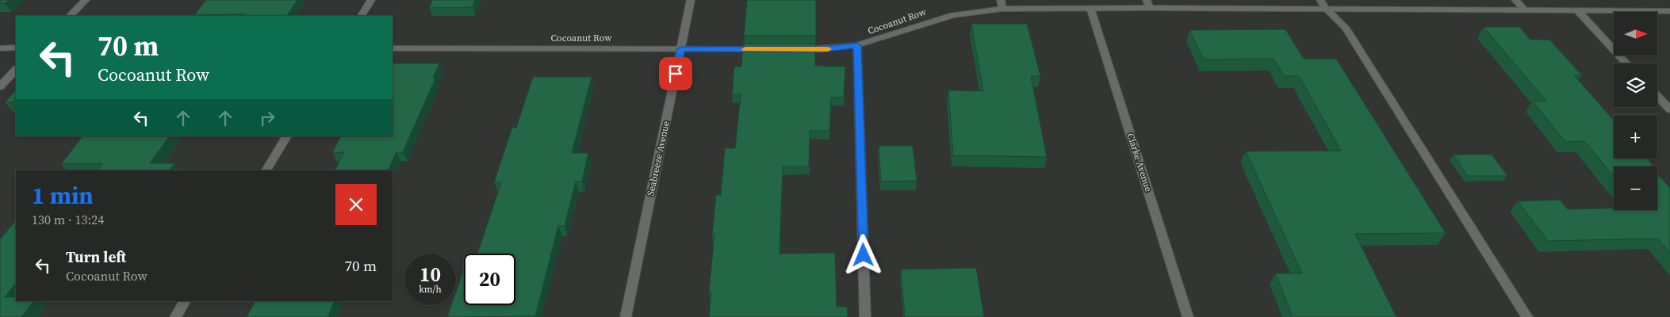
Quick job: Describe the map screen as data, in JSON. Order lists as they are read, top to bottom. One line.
{"streets":{"street":["Cocoanut Row","Seabreeze Avenue","Clarke Avenue"]},"crossings":[["Cocoanut Row","Seabreeze Avenue"],["Cocoanut Row","Clarke Avenue"]],"north":"right","page":{"map_buttons":["+","−"],"turn":["70 m","Cocoanut Row"],"heading":["1 min","130 m · 13:24"],"list":[{"name":"Turn left","note":"Cocoanut Row","value":"70 m"}],"speed":"10 km/h","limit":"20"}}
